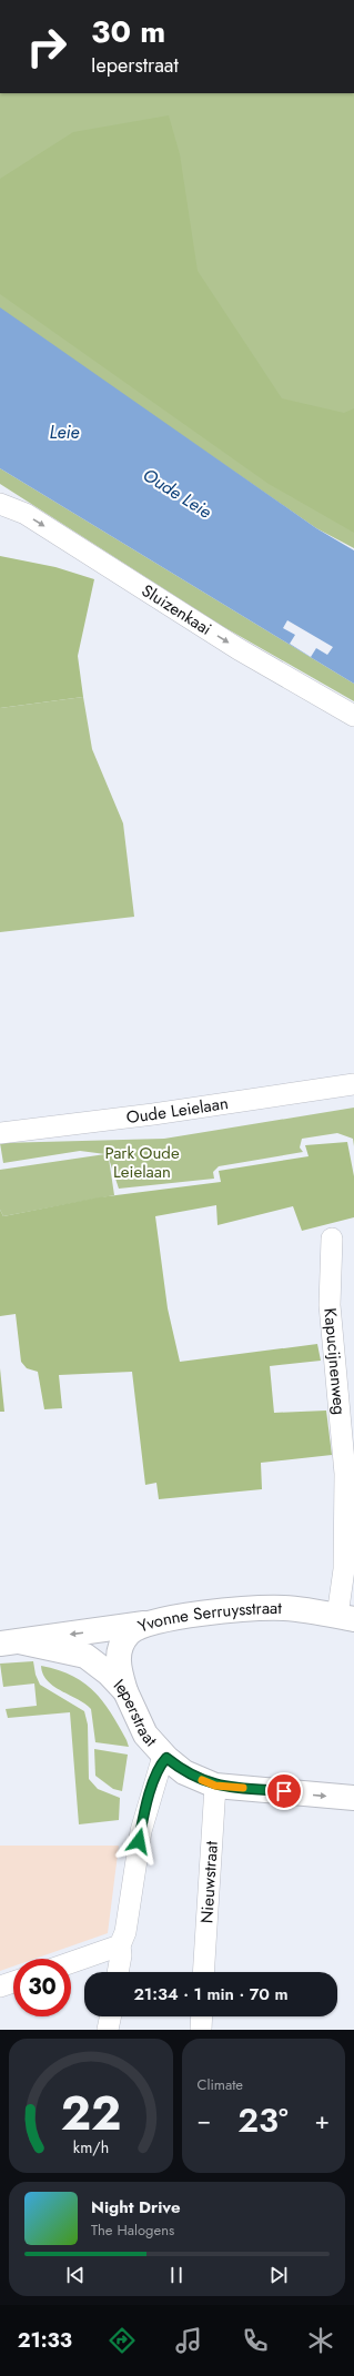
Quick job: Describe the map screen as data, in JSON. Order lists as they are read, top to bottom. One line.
{"streets":{"street":["Sluizenkaai","Oude Leielaan","Kapucijnenweg","Yvonne Serruysstraat","Ieperstraat","Nieuwstraat"]},"crossings":[["Kapucijnenweg","Yvonne Serruysstraat"],["Yvonne Serruysstraat","Ieperstraat"],["Ieperstraat","Nieuwstraat"]],"one_way":["Sluizenkaai"],"water":["Leie","Oude Leie"],"parks":["Park Oude Leielaan"],"page":{"turn":["30 m","Ieperstraat"],"limit":"30","trip":"21:34 · 1 min · 70 m","tile":"Climate","heat":["−","23°","+"],"song":["Night Drive","The Halogens"],"tabs":"21:33","gauge":["22","km/h"]}}
